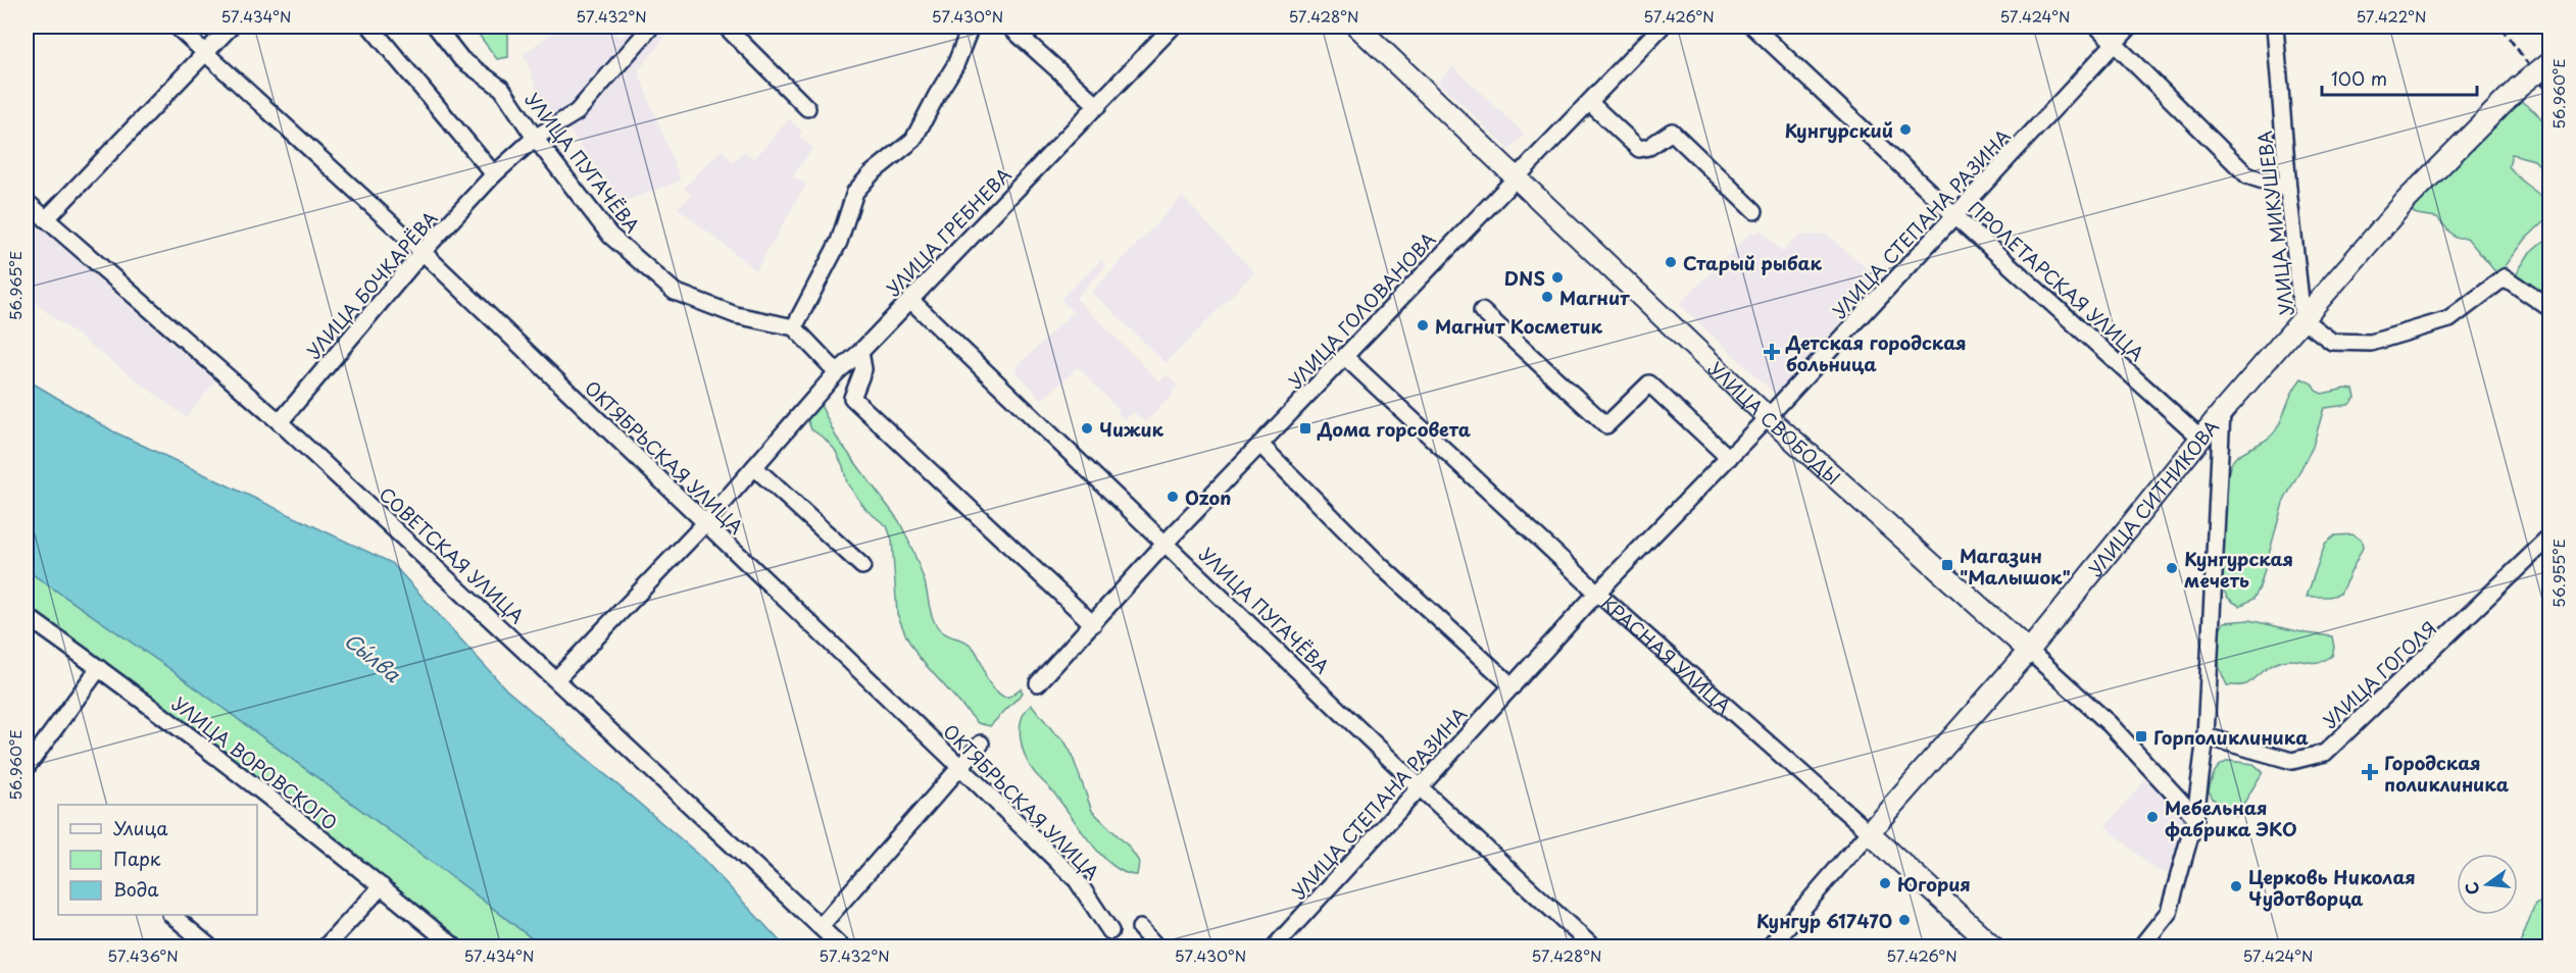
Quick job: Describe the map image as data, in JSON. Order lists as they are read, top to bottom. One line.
{"streets":{"main road":["УЛИЦА СВОБОДЫ","УЛИЦА СИТНИКОВА","КРАСНАЯ УЛИЦА"],"street":["УЛИЦА ПУГАЧЁВА","УЛИЦА СТЕПАНА РАЗИНА","УЛИЦА МИКУШЕВА","УЛИЦА ГРЕБНЕВА","ПРОЛЕТАРСКАЯ УЛИЦА","УЛИЦА БОЧКАРЁВА","УЛИЦА ГОЛОВАНОВА","ОКТЯБРЬСКАЯ УЛИЦА","СОВЕТСКАЯ УЛИЦА","УЛИЦА ГОГОЛЯ","УЛИЦА ВОРОВСКОГО"]},"crossings":[["УЛИЦА ПУГАЧЁВА","УЛИЦА СТЕПАНА РАЗИНА"],["УЛИЦА ПУГАЧЁВА","УЛИЦА ГРЕБНЕВА"],["УЛИЦА ПУГАЧЁВА","УЛИЦА БОЧКАРЁВА"],["УЛИЦА ПУГАЧЁВА","УЛИЦА ГОЛОВАНОВА"],["УЛИЦА СТЕПАНА РАЗИНА","ПРОЛЕТАРСКАЯ УЛИЦА"],["УЛИЦА СТЕПАНА РАЗИНА","УЛИЦА СВОБОДЫ"],["УЛИЦА СТЕПАНА РАЗИНА","КРАСНАЯ УЛИЦА"],["УЛИЦА МИКУШЕВА","УЛИЦА СИТНИКОВА"],["УЛИЦА ГРЕБНЕВА","ОКТЯБРЬСКАЯ УЛИЦА"],["УЛИЦА ГРЕБНЕВА","СОВЕТСКАЯ УЛИЦА"],["ПРОЛЕТАРСКАЯ УЛИЦА","УЛИЦА СИТНИКОВА"],["УЛИЦА БОЧКАРЁВА","ОКТЯБРЬСКАЯ УЛИЦА"],["УЛИЦА БОЧКАРЁВА","СОВЕТСКАЯ УЛИЦА"],["УЛИЦА ГОЛОВАНОВА","УЛИЦА СВОБОДЫ"],["УЛИЦА ГОЛОВАНОВА","КРАСНАЯ УЛИЦА"],["УЛИЦА СВОБОДЫ","УЛИЦА СИТНИКОВА"],["УЛИЦА СИТНИКОВА","КРАСНАЯ УЛИЦА"]],"water":["Сы́лва"],"places":{"other":["Кунгурский","Старый рыбак","DNS","Магнит","Магнит Косметик","Чижик","Ozon","Кунгурская мечеть","Мебельная фабрика ЭКО","Югория","Церковь Николая Чудотворца","Кунгур 617470"],"health":["Детская городская больница","Городская поликлиника"],"transit":["Дома горсовета","Магазин \"Малышок\"","Горполиклиника"]},"legend":["Улица","Парк","Вода"],"scale_bar":"100 m","north":"left","coordinates":["57.434°N","57.432°N","57.430°N","57.428°N","57.426°N","57.424°N","57.422°N","56.960°E","56.965°E","56.955°E","57.436°N"]}
